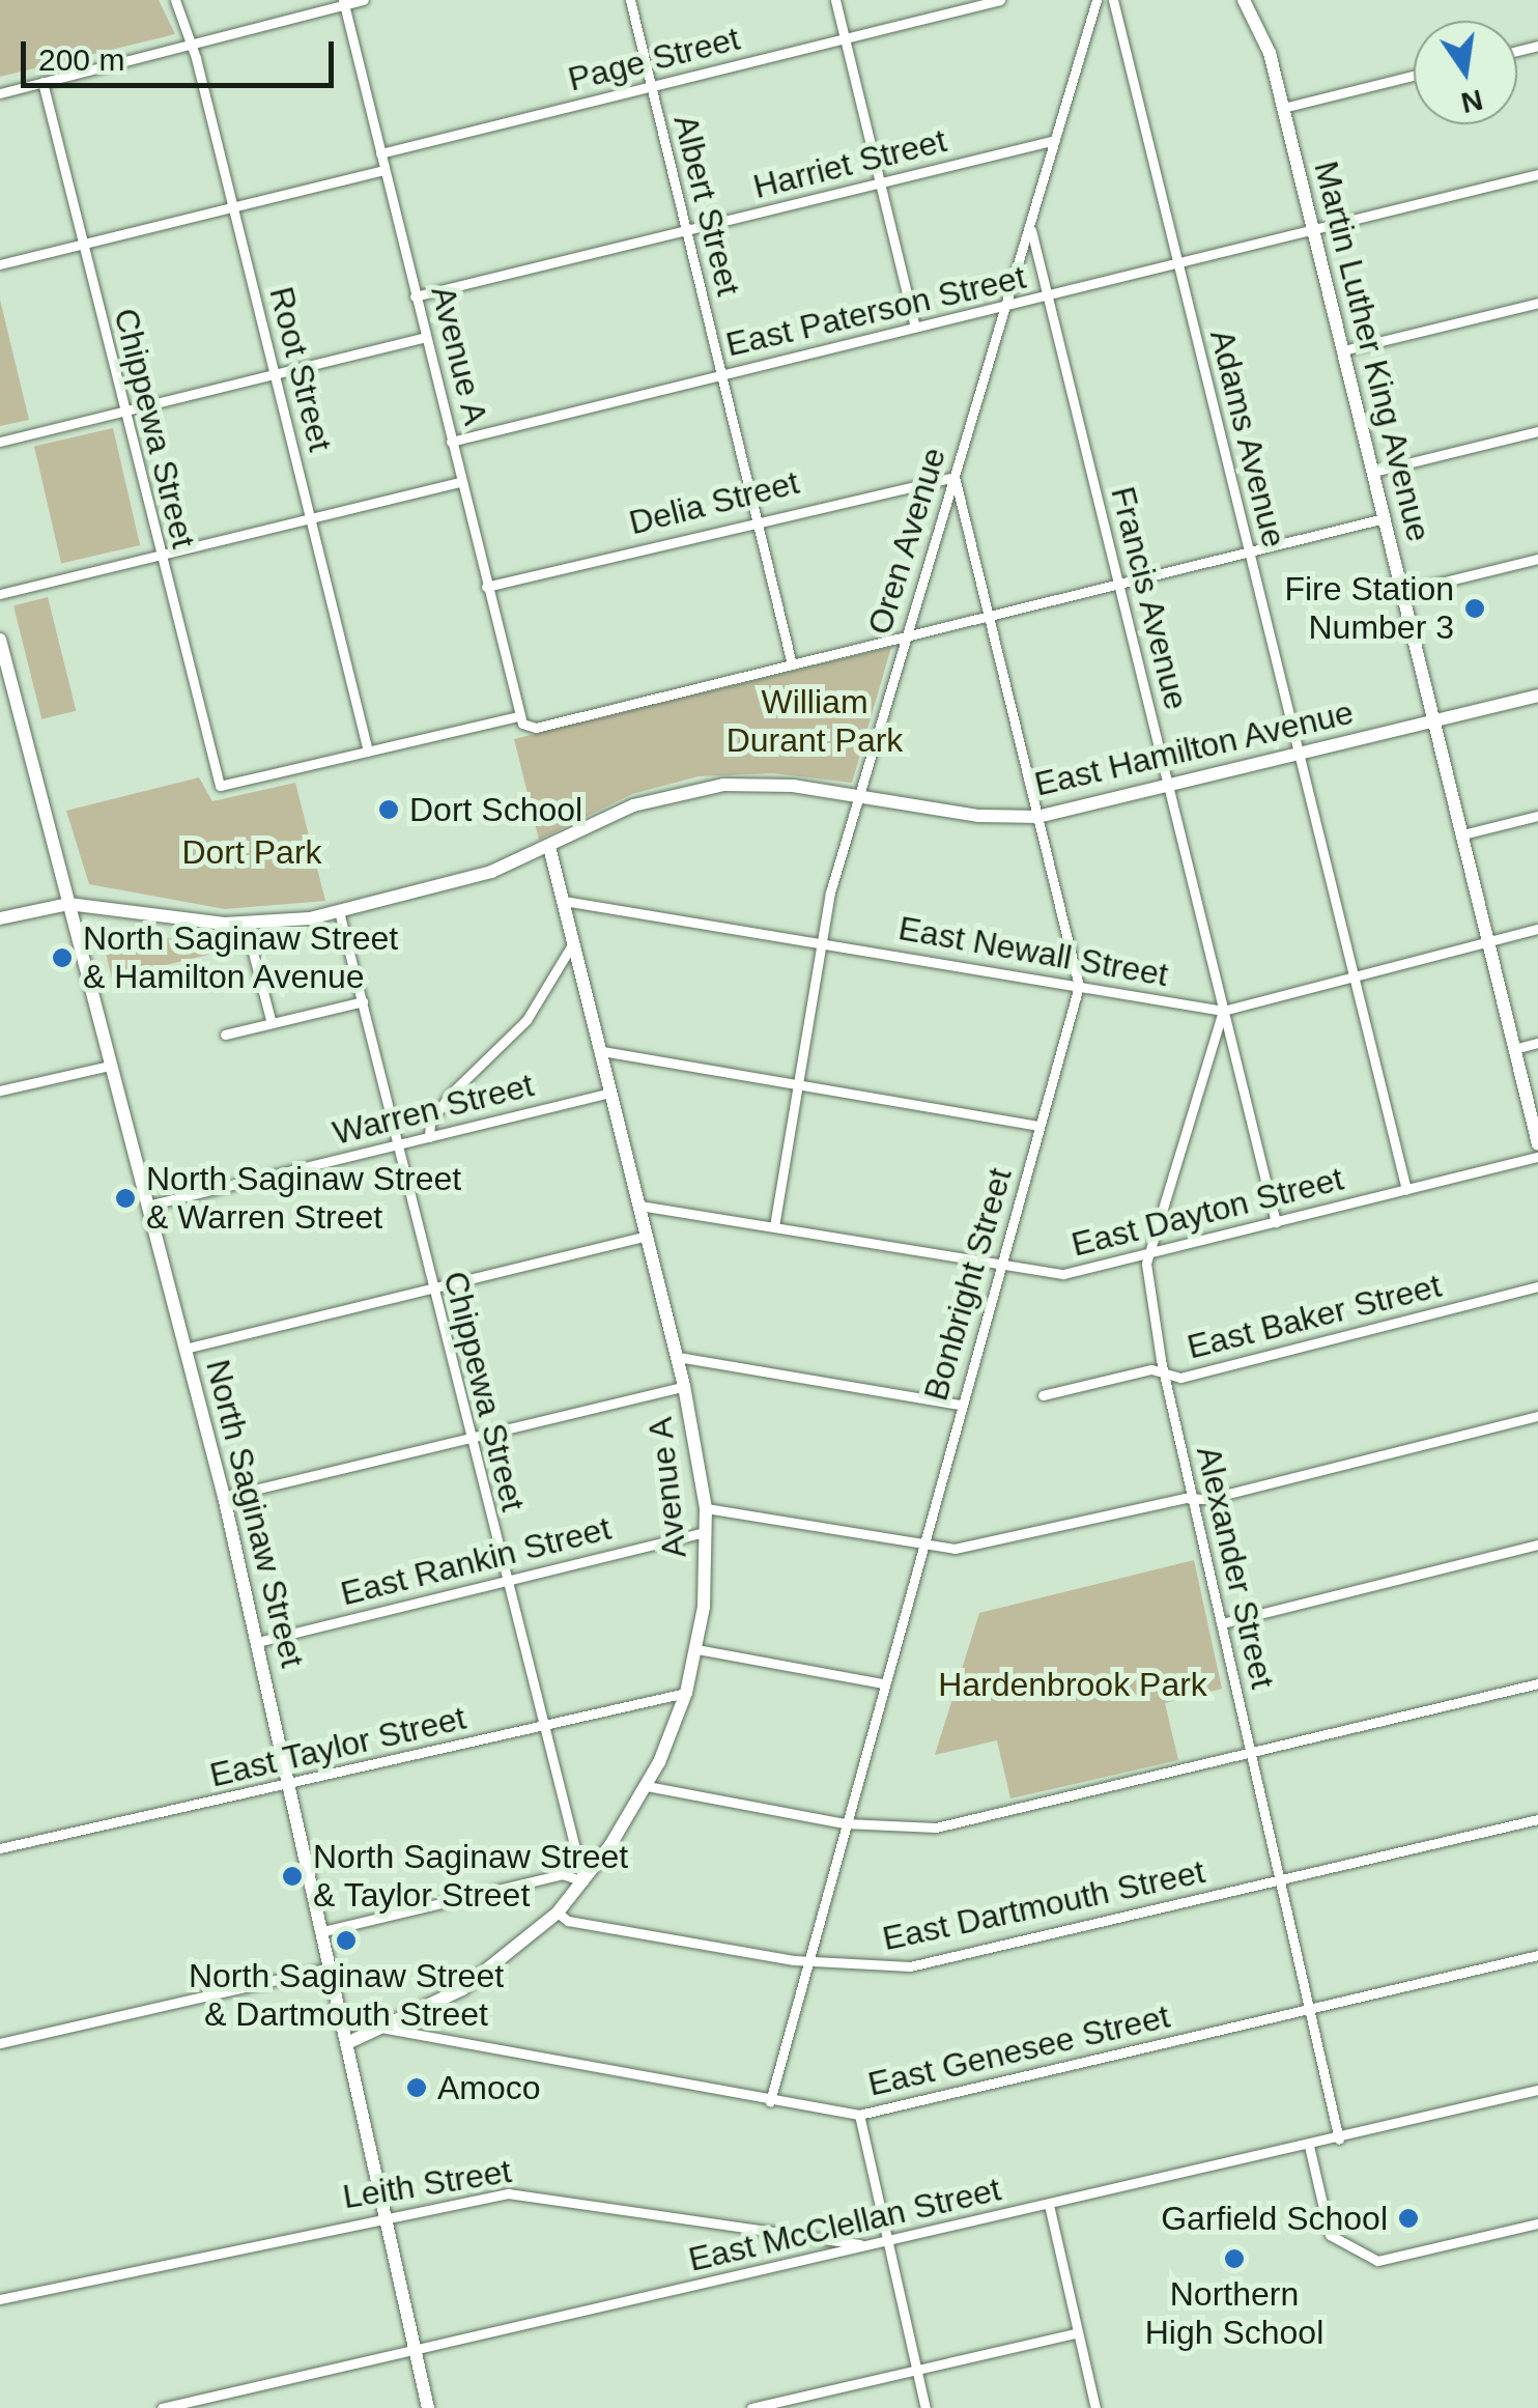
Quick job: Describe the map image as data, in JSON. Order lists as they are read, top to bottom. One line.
{"streets":{"street":["Page Street","Harriet Street","Albert Street","East Paterson Street","Martin Luther King Avenue","Avenue A","Root Street","Chippewa Street","Adams Avenue","Delia Street","Oren Avenue","Francis Avenue","East Hamilton Avenue","East Newall Street","Warren Street","East Dayton Street","Bonbright Street","East Baker Street","North Saginaw Street","East Rankin Street","Alexander Street","East Taylor Street","East Dartmouth Street","East Genesee Street","Leith Street","East McClellan Street"]},"crossings":[["Page Street","Albert Street"],["Page Street","Avenue A"],["Harriet Street","Albert Street"],["Harriet Street","Avenue A"],["Harriet Street","Oren Avenue"],["Albert Street","East Paterson Street"],["Albert Street","Delia Street"],["East Paterson Street","Martin Luther King Avenue"],["East Paterson Street","Avenue A"],["East Paterson Street","Adams Avenue"],["East Paterson Street","Oren Avenue"],["East Paterson Street","Francis Avenue"],["Martin Luther King Avenue","East Hamilton Avenue"],["Martin Luther King Avenue","East Newall Street"],["Avenue A","Chippewa Street"],["Avenue A","Delia Street"],["Avenue A","East Hamilton Avenue"],["Avenue A","East Newall Street"],["Avenue A","Warren Street"],["Avenue A","East Dayton Street"],["Avenue A","North Saginaw Street"],["Avenue A","East Rankin Street"],["Avenue A","East Taylor Street"],["Avenue A","East Dartmouth Street"],["Avenue A","East Genesee Street"],["Root Street","Chippewa Street"],["Chippewa Street","East Hamilton Avenue"],["Chippewa Street","Warren Street"],["Chippewa Street","East Rankin Street"],["Chippewa Street","East Taylor Street"],["Adams Avenue","East Hamilton Avenue"],["Adams Avenue","East Newall Street"],["Adams Avenue","East Dayton Street"],["Delia Street","Oren Avenue"],["Delia Street","Bonbright Street"],["Oren Avenue","Francis Avenue"],["Oren Avenue","East Hamilton Avenue"],["Oren Avenue","East Newall Street"],["Oren Avenue","East Dayton Street"],["Oren Avenue","Bonbright Street"],["Francis Avenue","East Hamilton Avenue"],["Francis Avenue","East Newall Street"],["Francis Avenue","East Dayton Street"],["Francis Avenue","Alexander Street"],["East Hamilton Avenue","Bonbright Street"],["East Hamilton Avenue","North Saginaw Street"],["East Newall Street","Bonbright Street"],["East Newall Street","Alexander Street"],["Warren Street","North Saginaw Street"],["East Dayton Street","Bonbright Street"],["East Dayton Street","Alexander Street"],["Bonbright Street","East Dartmouth Street"],["Bonbright Street","East Genesee Street"],["East Baker Street","Alexander Street"],["North Saginaw Street","East Rankin Street"],["North Saginaw Street","East Taylor Street"],["North Saginaw Street","Leith Street"],["North Saginaw Street","East McClellan Street"],["Alexander Street","East Dartmouth Street"],["Alexander Street","East Genesee Street"],["Alexander Street","East McClellan Street"],["Leith Street","East McClellan Street"]],"parks":["William Durant Park","Dort Park","Hardenbrook Park"],"places":["Fire Station Number 3","Dort School","North Saginaw Street & Hamilton Avenue","North Saginaw Street & Warren Street","North Saginaw Street & Taylor Street","North Saginaw Street & Dartmouth Street","Amoco","Garfield School","Northern High School"],"scale_bar":"200 m","north":"bottom"}
